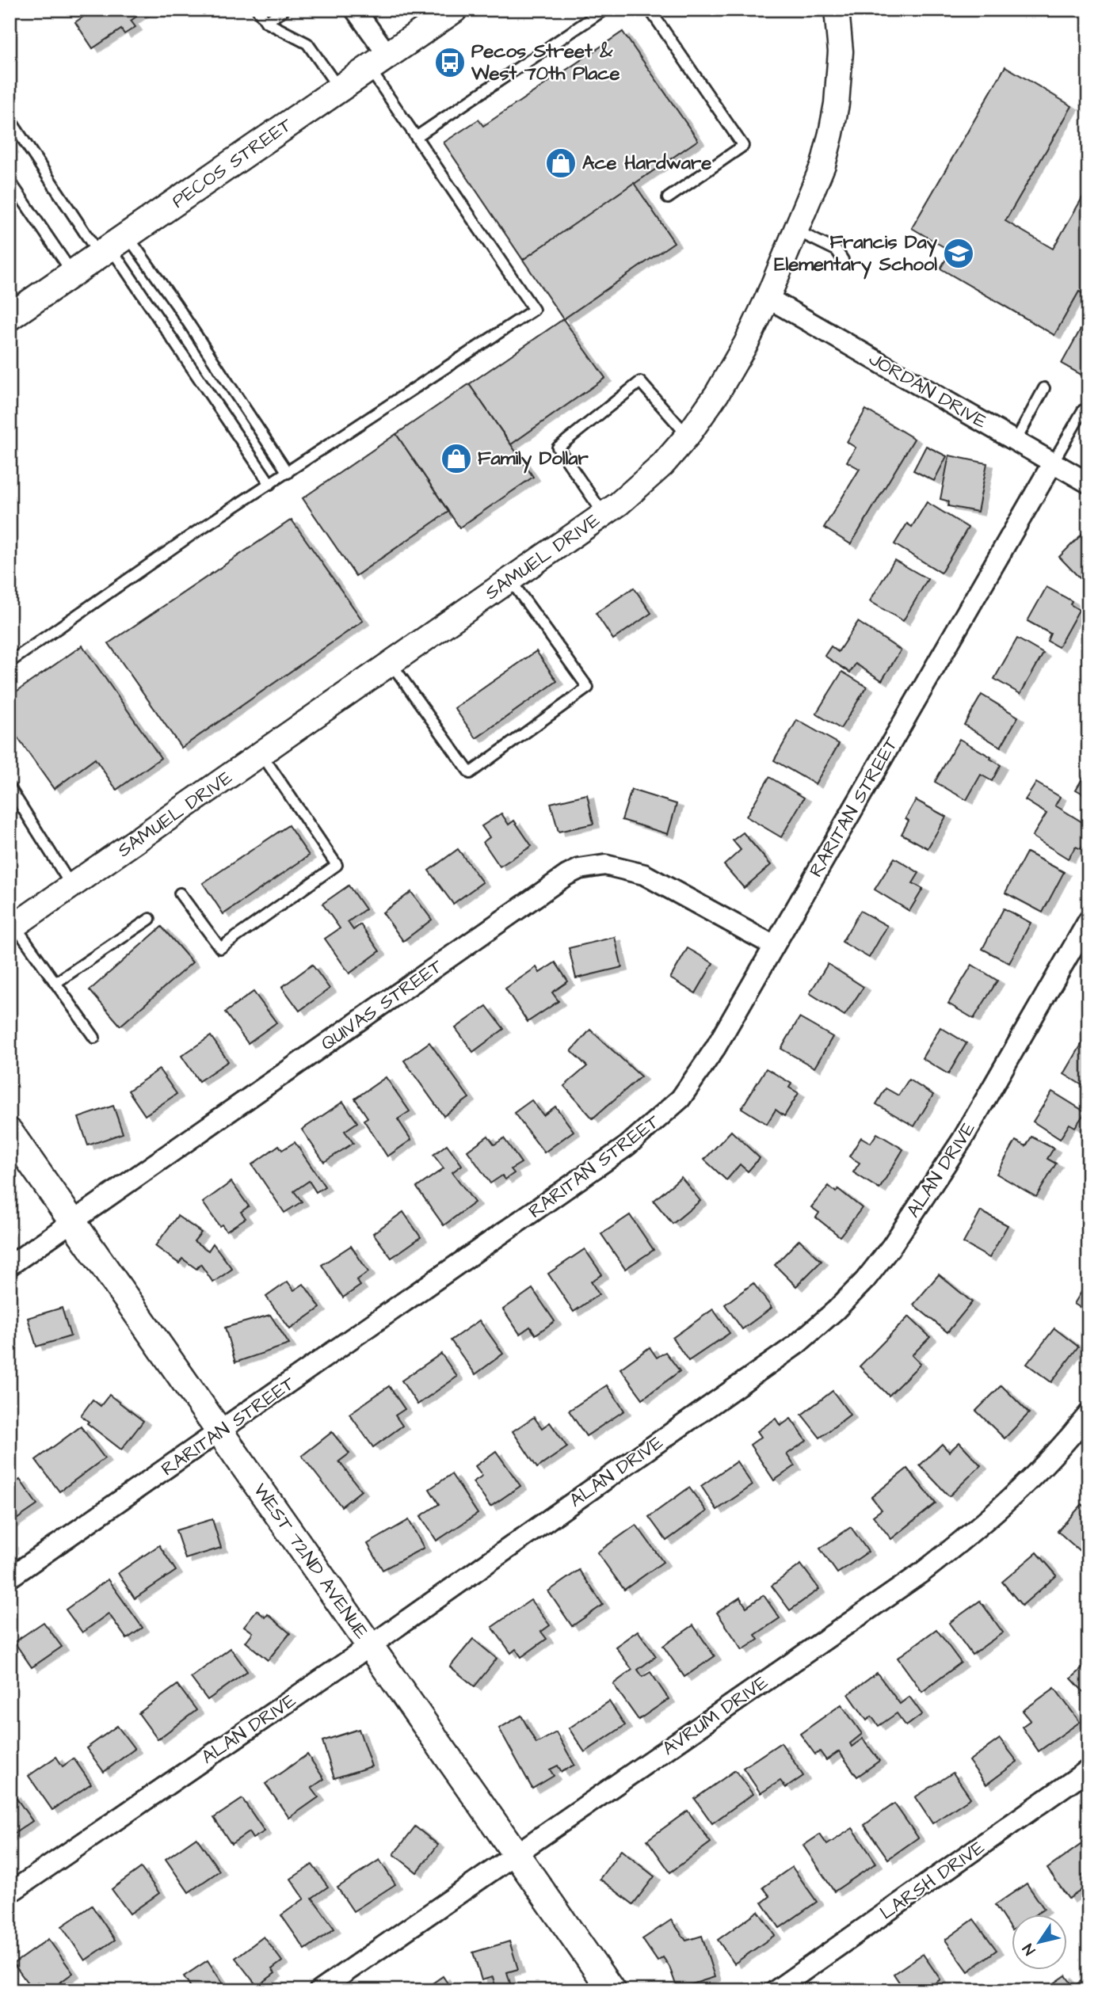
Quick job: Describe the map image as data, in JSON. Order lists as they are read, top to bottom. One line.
{"streets":{"main road":["PECOS STREET","WEST 72ND AVENUE"],"street":["JORDAN DRIVE","SAMUEL DRIVE","RARITAN STREET","QUIVAS STREET","ALAN DRIVE","AVRUM DRIVE","LARSH DRIVE"]},"crossings":[["JORDAN DRIVE","SAMUEL DRIVE"],["JORDAN DRIVE","RARITAN STREET"],["RARITAN STREET","QUIVAS STREET"],["RARITAN STREET","WEST 72ND AVENUE"],["QUIVAS STREET","WEST 72ND AVENUE"],["ALAN DRIVE","WEST 72ND AVENUE"],["WEST 72ND AVENUE","AVRUM DRIVE"]],"places":{"bus stop":["Pecos Street & West 70th Place"],"shop":["Ace Hardware","Family Dollar"],"school or university":["Francis Day Elementary School"]},"north":"bottom left"}
